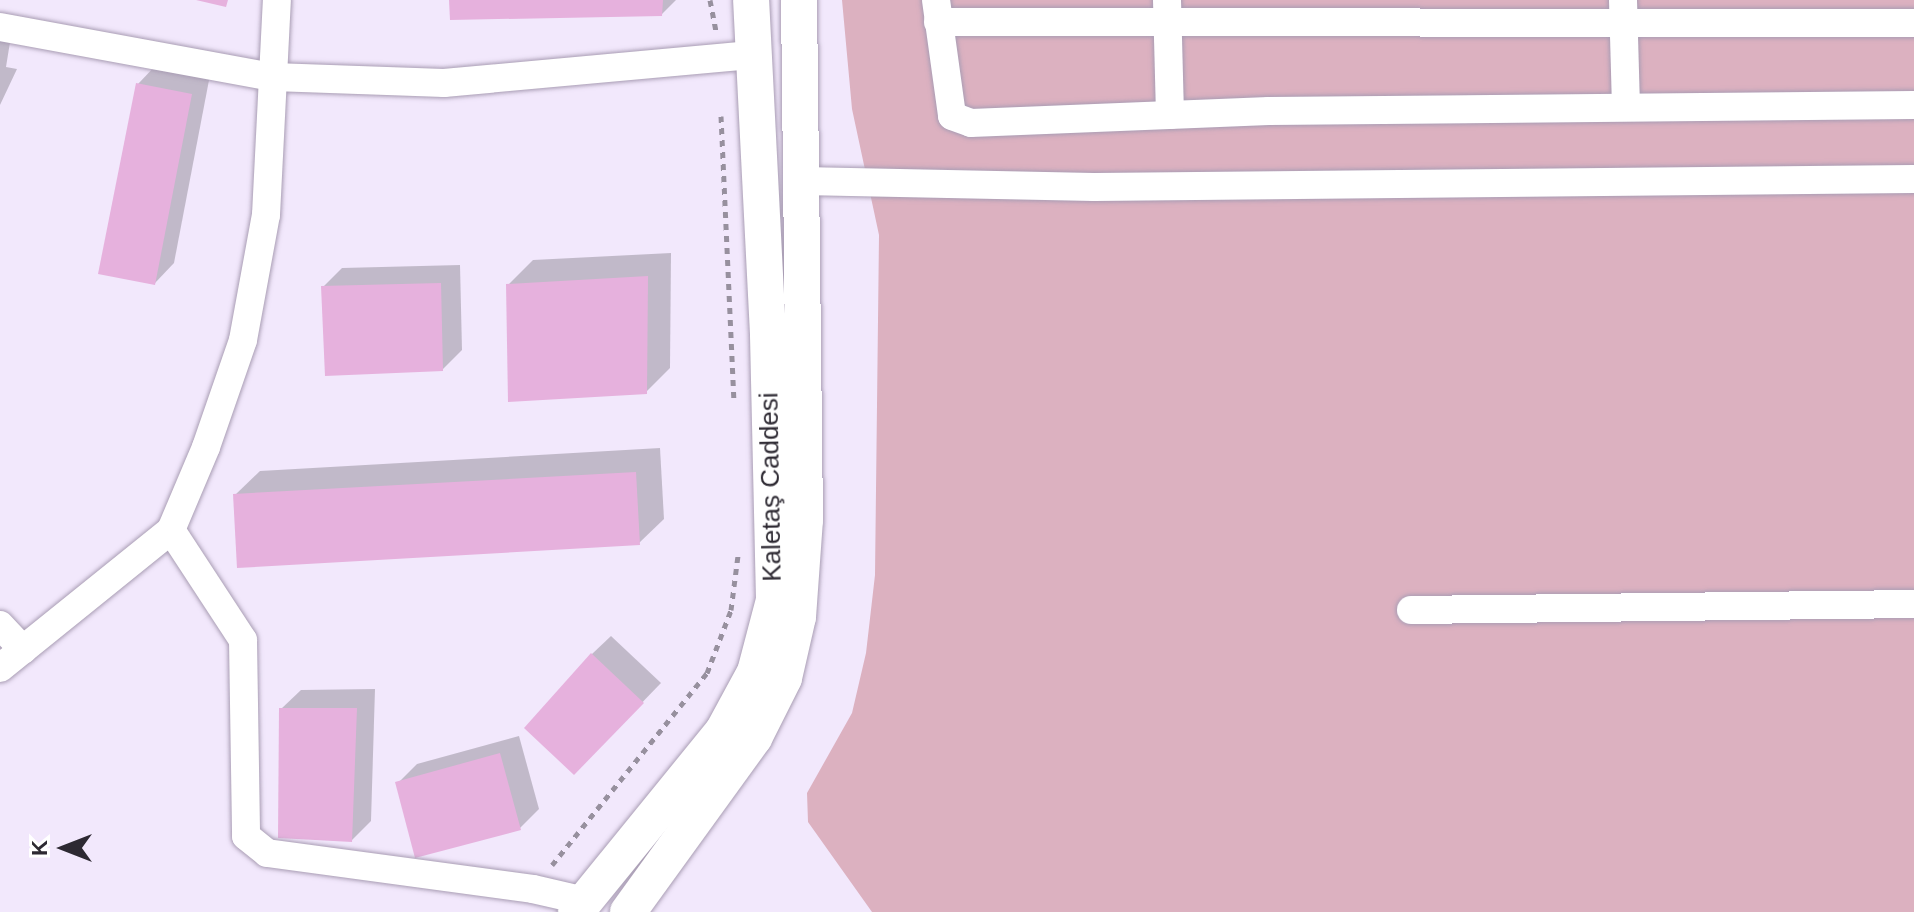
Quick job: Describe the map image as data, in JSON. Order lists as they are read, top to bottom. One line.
{"streets":{"main road":["Kaletaş Caddesi"]},"north":"left"}
